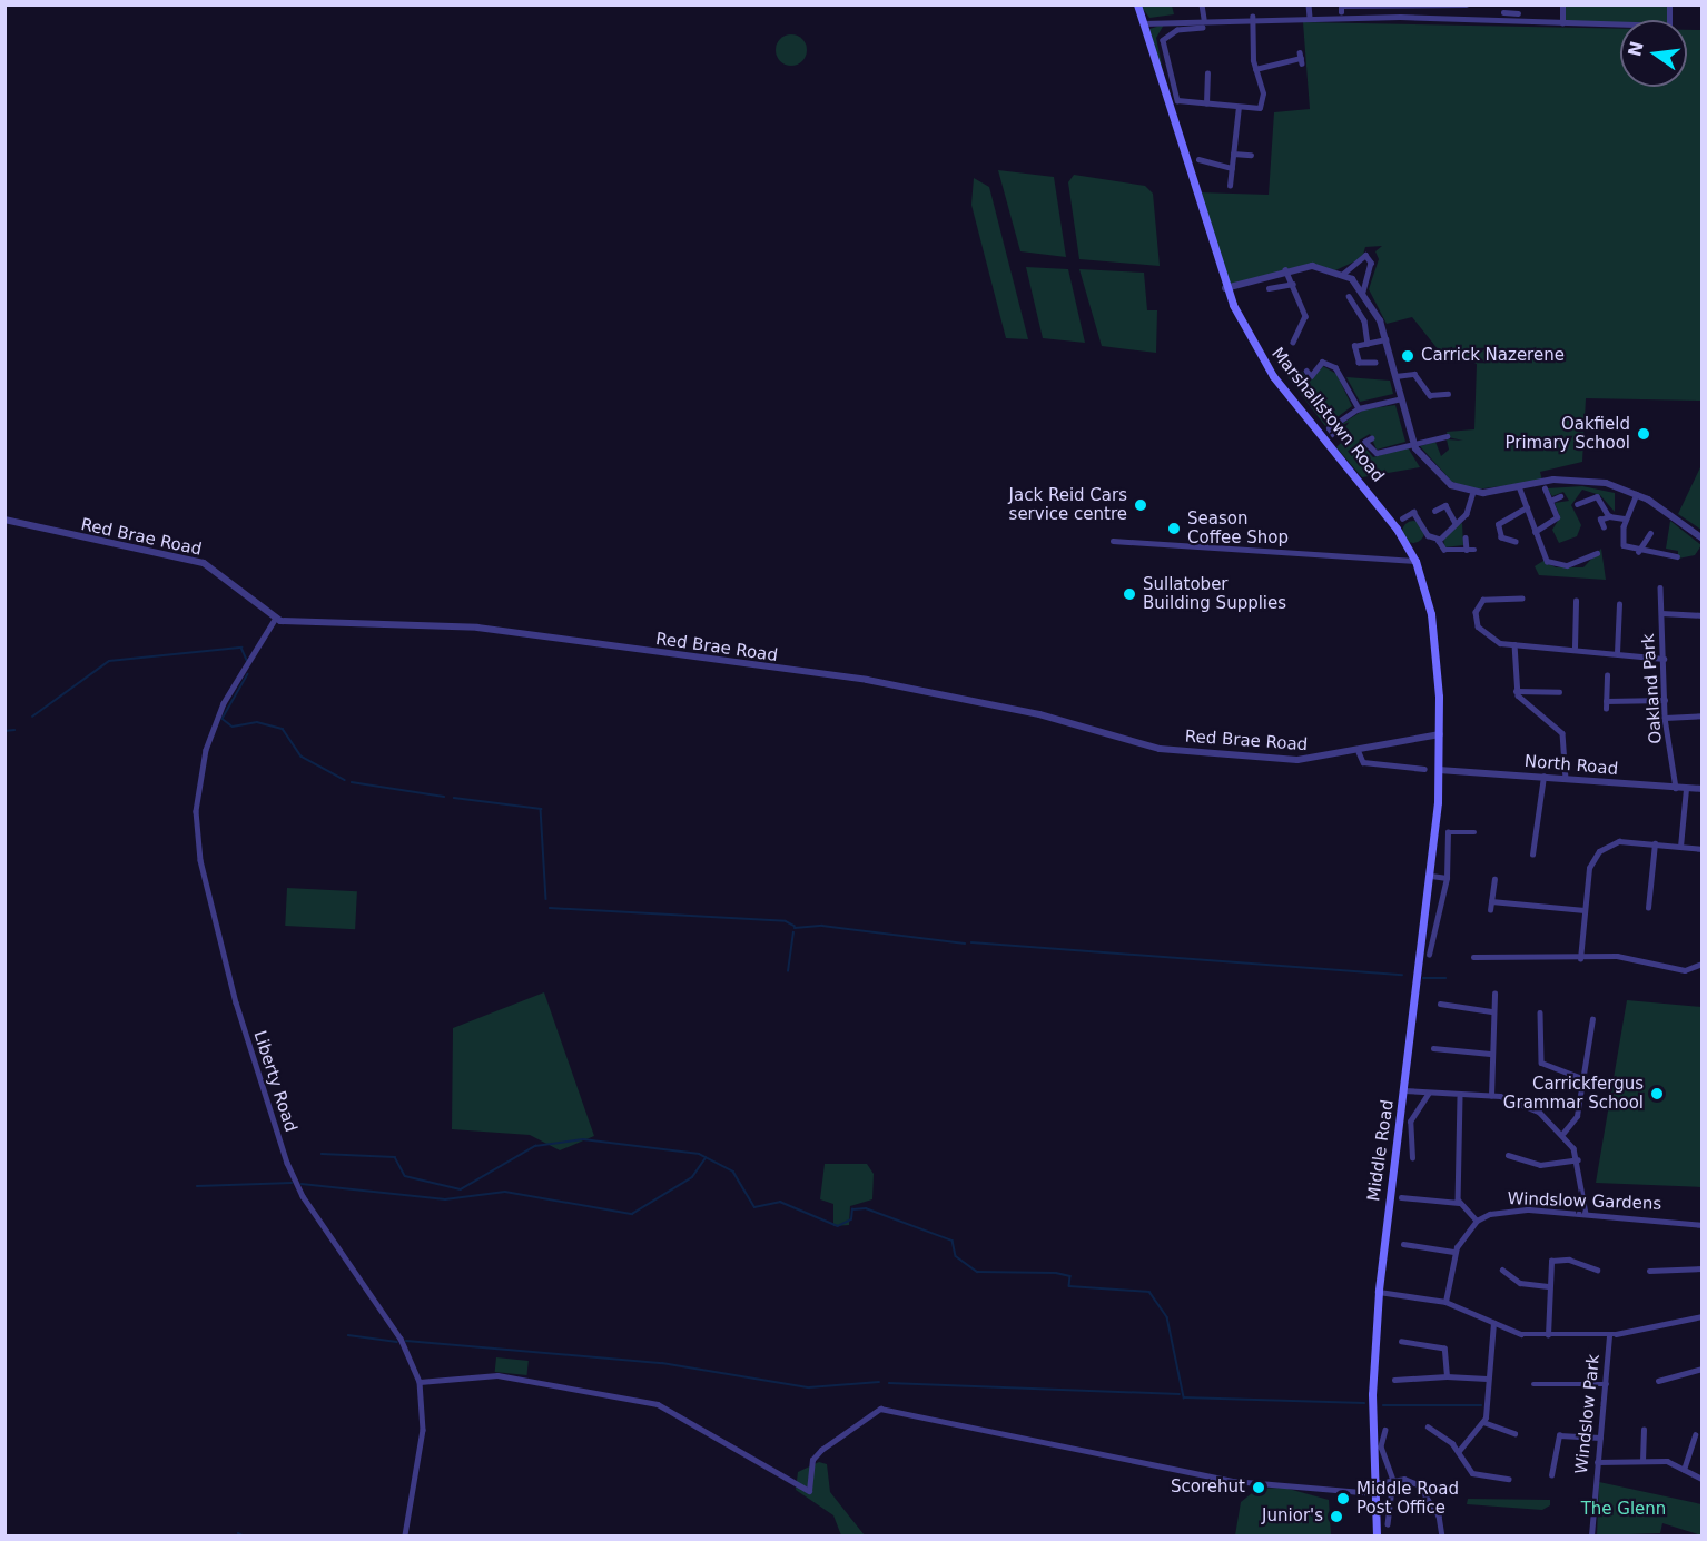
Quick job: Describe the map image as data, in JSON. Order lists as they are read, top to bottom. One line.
{"streets":{"main road":["Marshallstown Road","Middle Road"],"street":["Red Brae Road","Oakland Park","North Road","Liberty Road","Windslow Gardens","Windslow Park"]},"crossings":[["Marshallstown Road","Red Brae Road"],["Marshallstown Road","North Road"],["Marshallstown Road","Middle Road"],["Red Brae Road","Liberty Road"],["Oakland Park","North Road"],["North Road","Middle Road"]],"parks":["The Glenn"],"places":["Carrick Nazerene","Oakfield Primary School","Jack Reid Cars service centre","Season Coffee Shop","Sullatober Building Supplies","Carrickfergus Grammar School","Scorehut","Middle Road Post Office","Junior's"],"north":"left"}
